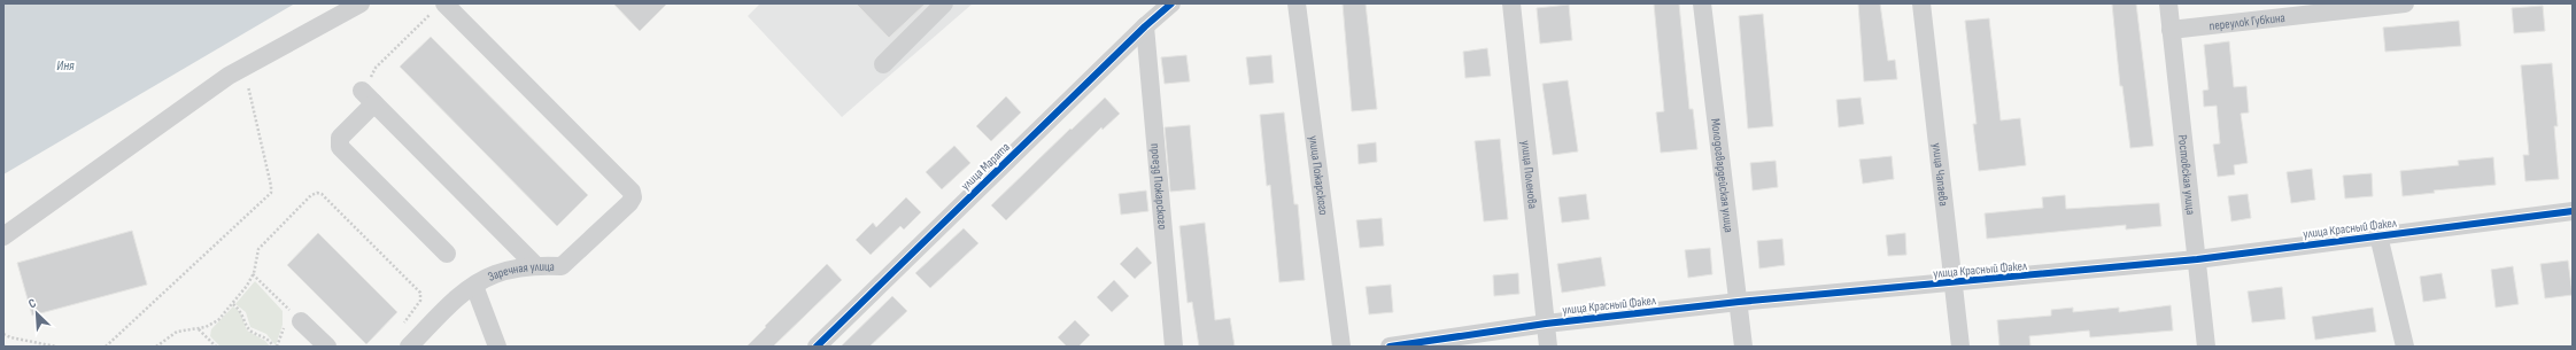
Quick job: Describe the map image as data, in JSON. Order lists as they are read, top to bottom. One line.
{"streets":{"street":["переулок Губкина","улица Марата","Молодогвардейская улица","улица Чапаева","Ростовская улица","улица Пожарского","улица Поленова","проезд Пожарского","улица Красный Факел","Заречная улица"]},"crossings":[["переулок Губкина","Ростовская улица"],["улица Марата","проезд Пожарского"],["Молодогвардейская улица","улица Красный Факел"],["улица Чапаева","улица Красный Факел"],["Ростовская улица","улица Красный Факел"],["улица Поленова","улица Красный Факел"]],"water":["Иня"],"north":"top left"}
